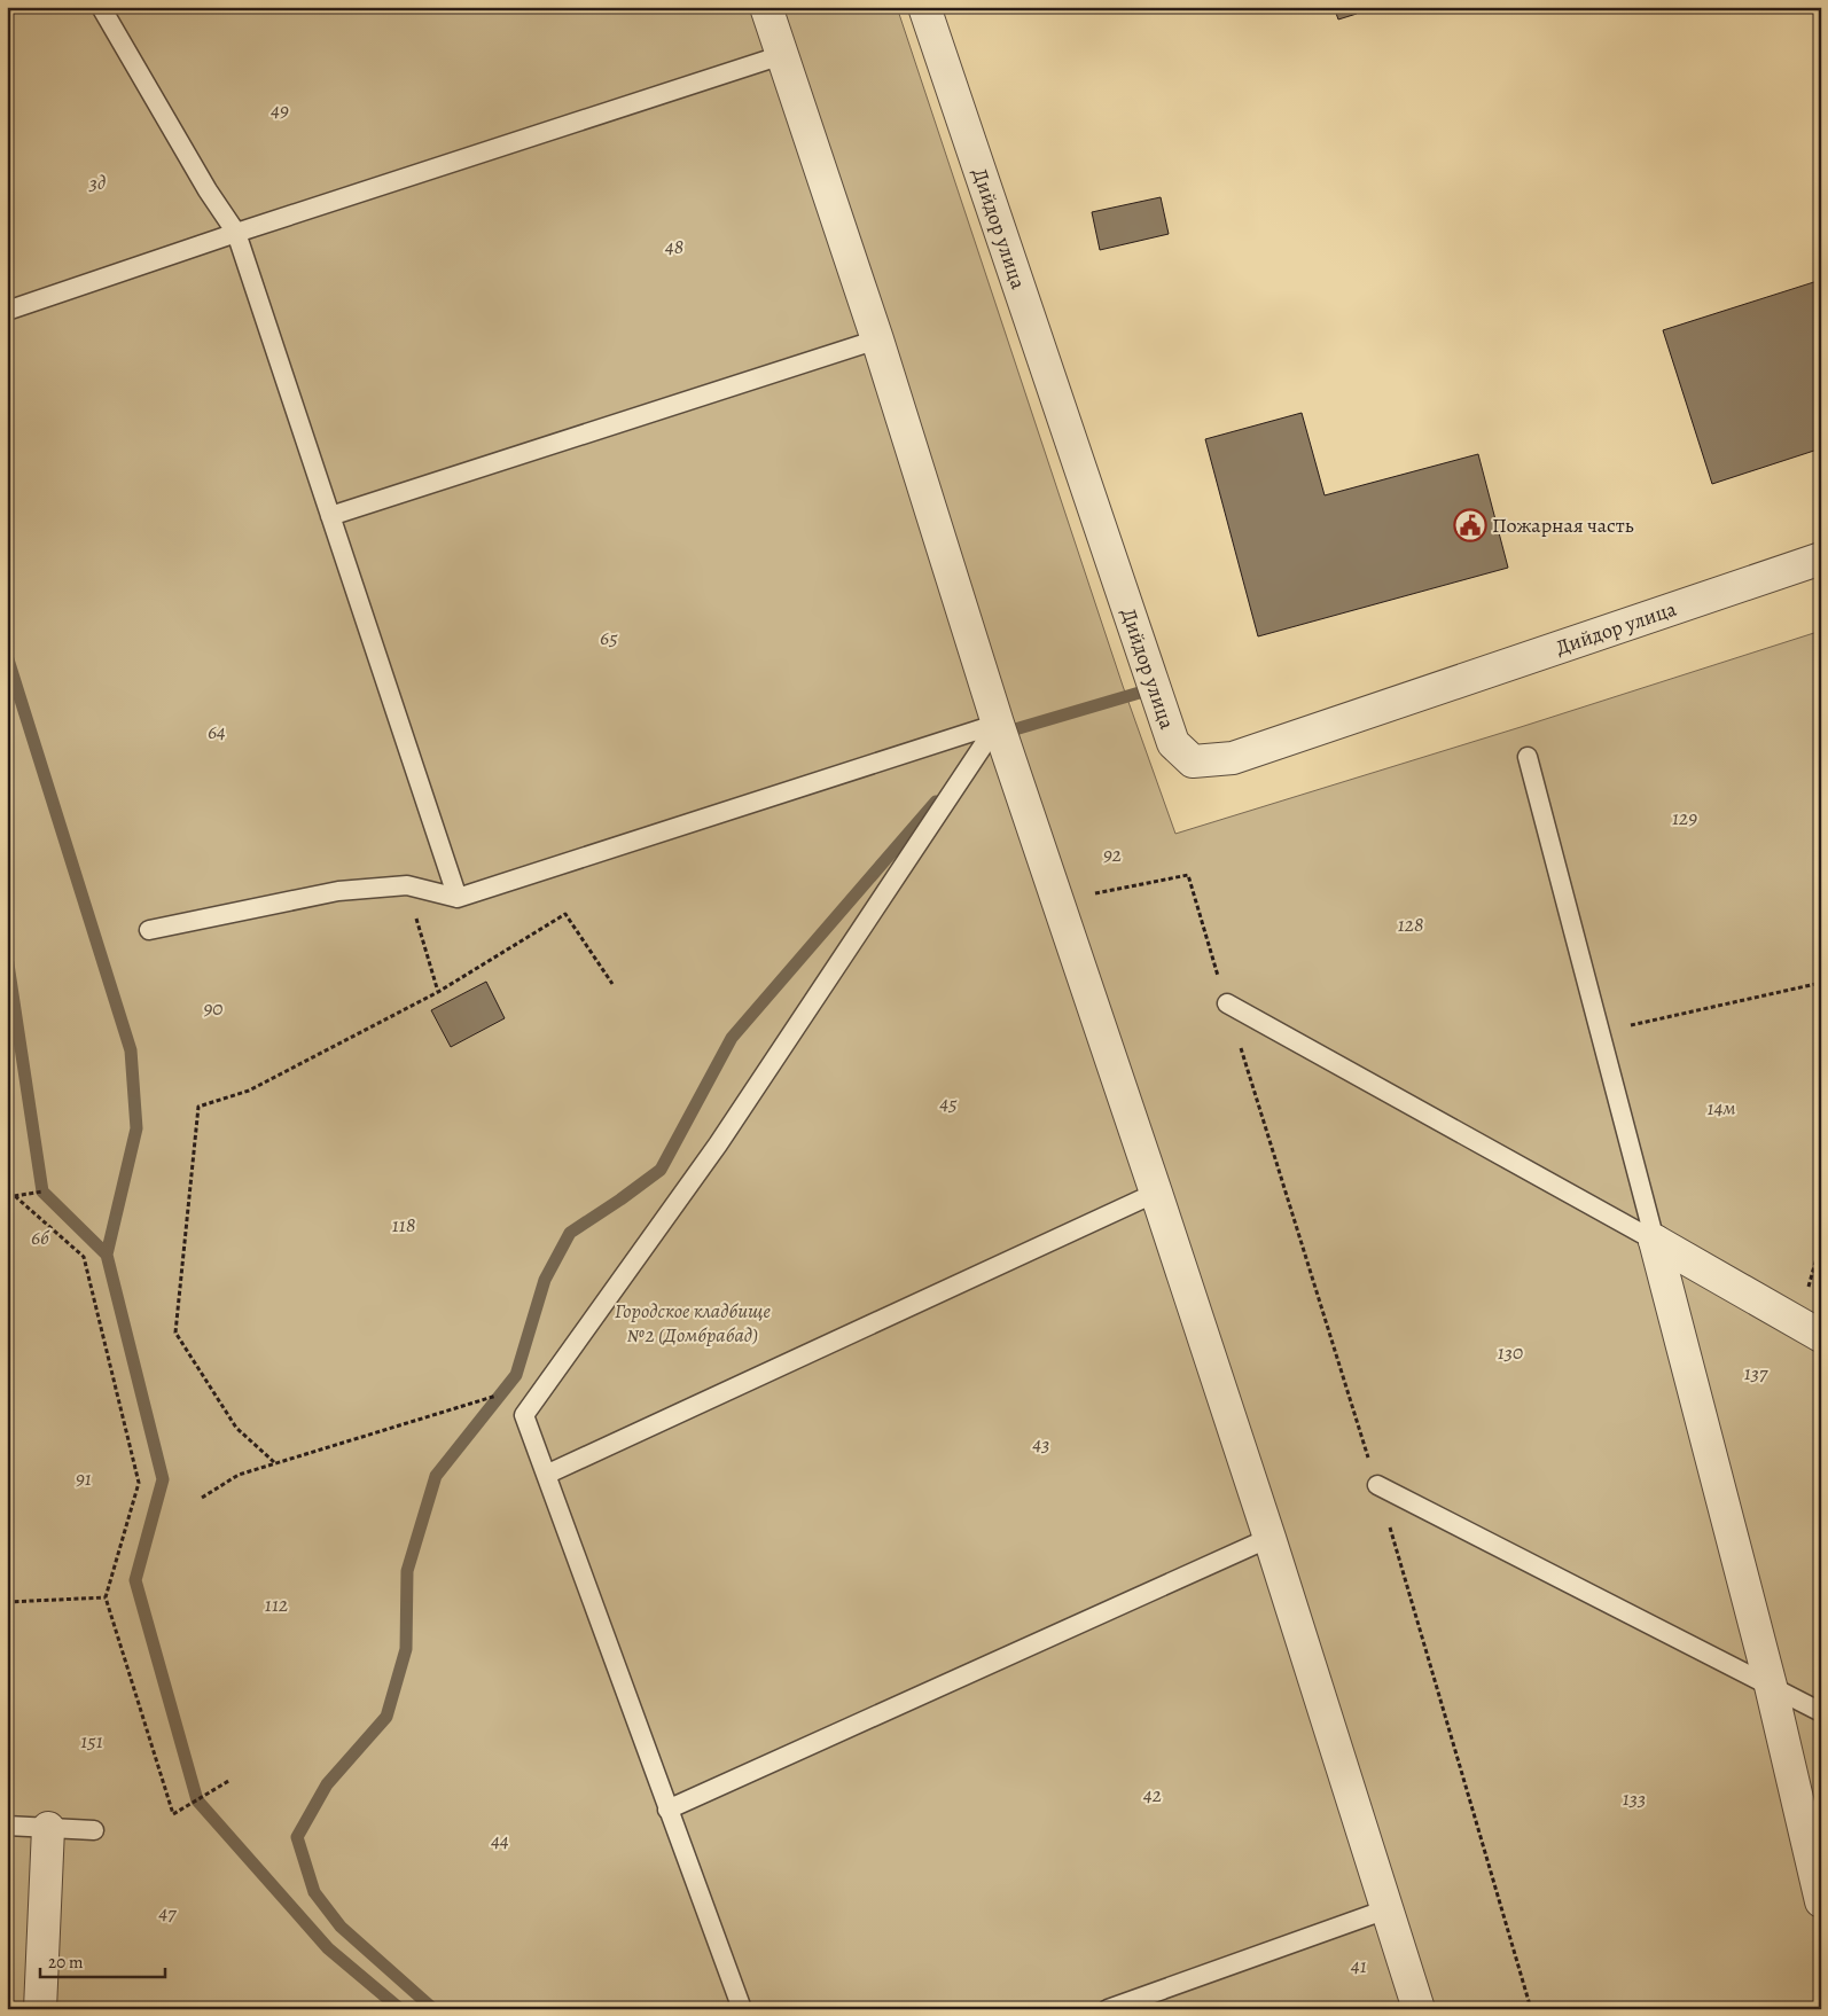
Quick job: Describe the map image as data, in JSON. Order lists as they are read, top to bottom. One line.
{"streets":{"street":["Дийдор улица"]},"parks":["49","3д","48","65","64","129","92","128","90","45","14м","118","6б","Городское кладбище №2 (Домбрабад)","130","137","43","91","112","151","42","133","44","47","41"],"places":{"public building":["Пожарная часть"]},"scale_bar":"20 m"}
